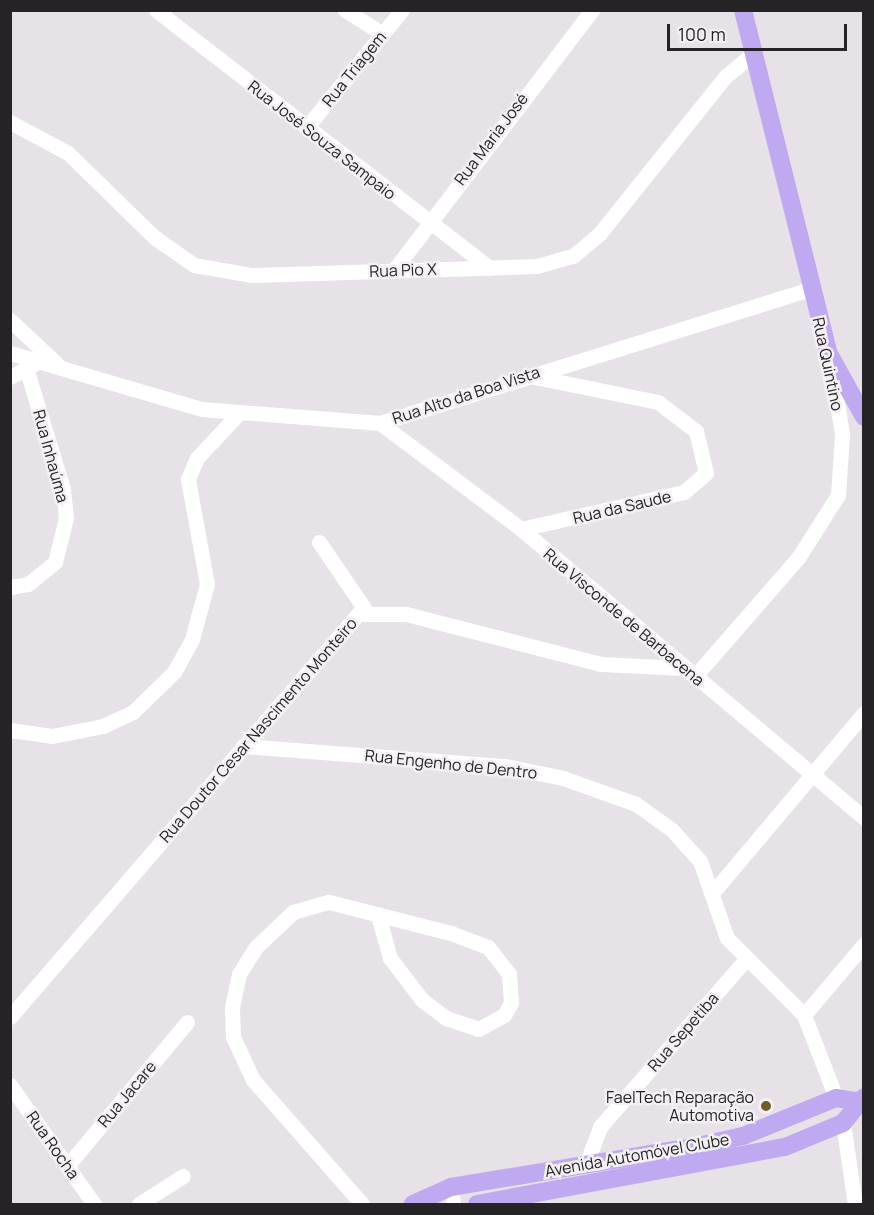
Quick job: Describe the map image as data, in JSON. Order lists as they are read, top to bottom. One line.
{"streets":{"main road":["Rua Quintino","Avenida Automóvel Clube"],"street":["Rua Triagem","Rua Maria José","Rua José Souza Sampaio","Rua Pio X","Rua Alto da Boa Vista","Rua Inhaúma","Rua da Saude","Rua Visconde de Barbacena","Rua Doutor Cesar Nascimento Monteiro","Rua Engenho de Dentro","Rua Sepetiba","Rua Jacare","Rua Rocha"]},"crossings":[["Rua Triagem","Rua José Souza Sampaio"],["Rua Maria José","Rua José Souza Sampaio"],["Rua Maria José","Rua Pio X"],["Rua José Souza Sampaio","Rua Pio X"],["Rua Pio X","Rua Quintino"],["Rua Quintino","Rua Alto da Boa Vista"],["Rua Quintino","Rua Visconde de Barbacena"],["Rua Quintino","Rua Doutor Cesar Nascimento Monteiro"],["Rua Alto da Boa Vista","Rua da Saude"],["Rua Alto da Boa Vista","Rua Visconde de Barbacena"],["Rua da Saude","Rua Visconde de Barbacena"],["Rua Visconde de Barbacena","Rua Doutor Cesar Nascimento Monteiro"],["Rua Doutor Cesar Nascimento Monteiro","Rua Engenho de Dentro"],["Rua Engenho de Dentro","Rua Sepetiba"],["Rua Sepetiba","Avenida Automóvel Clube"],["Rua Jacare","Rua Rocha"]],"places":["FaelTech Reparação Automotiva"],"scale_bar":"100 m"}
